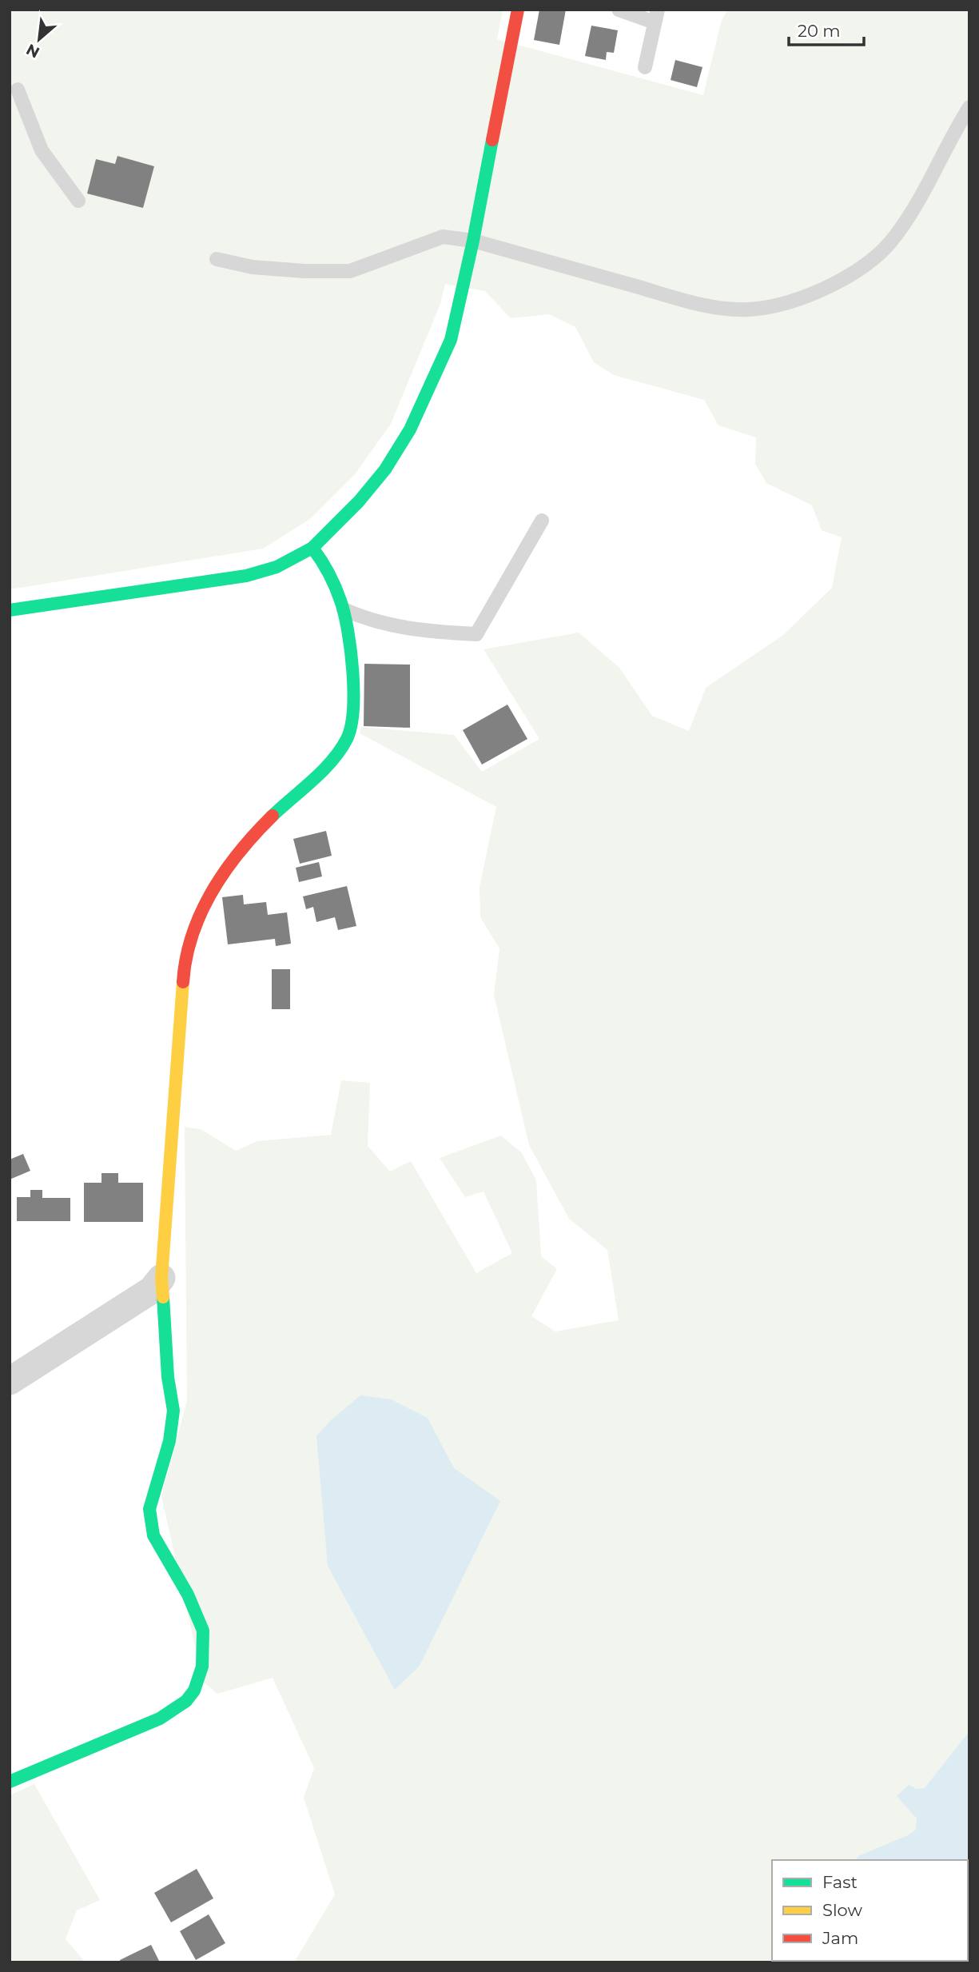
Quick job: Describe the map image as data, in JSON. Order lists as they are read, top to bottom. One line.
{"legend":["Fast","Slow","Jam"],"scale_bar":"20 m","north":"bottom left"}
